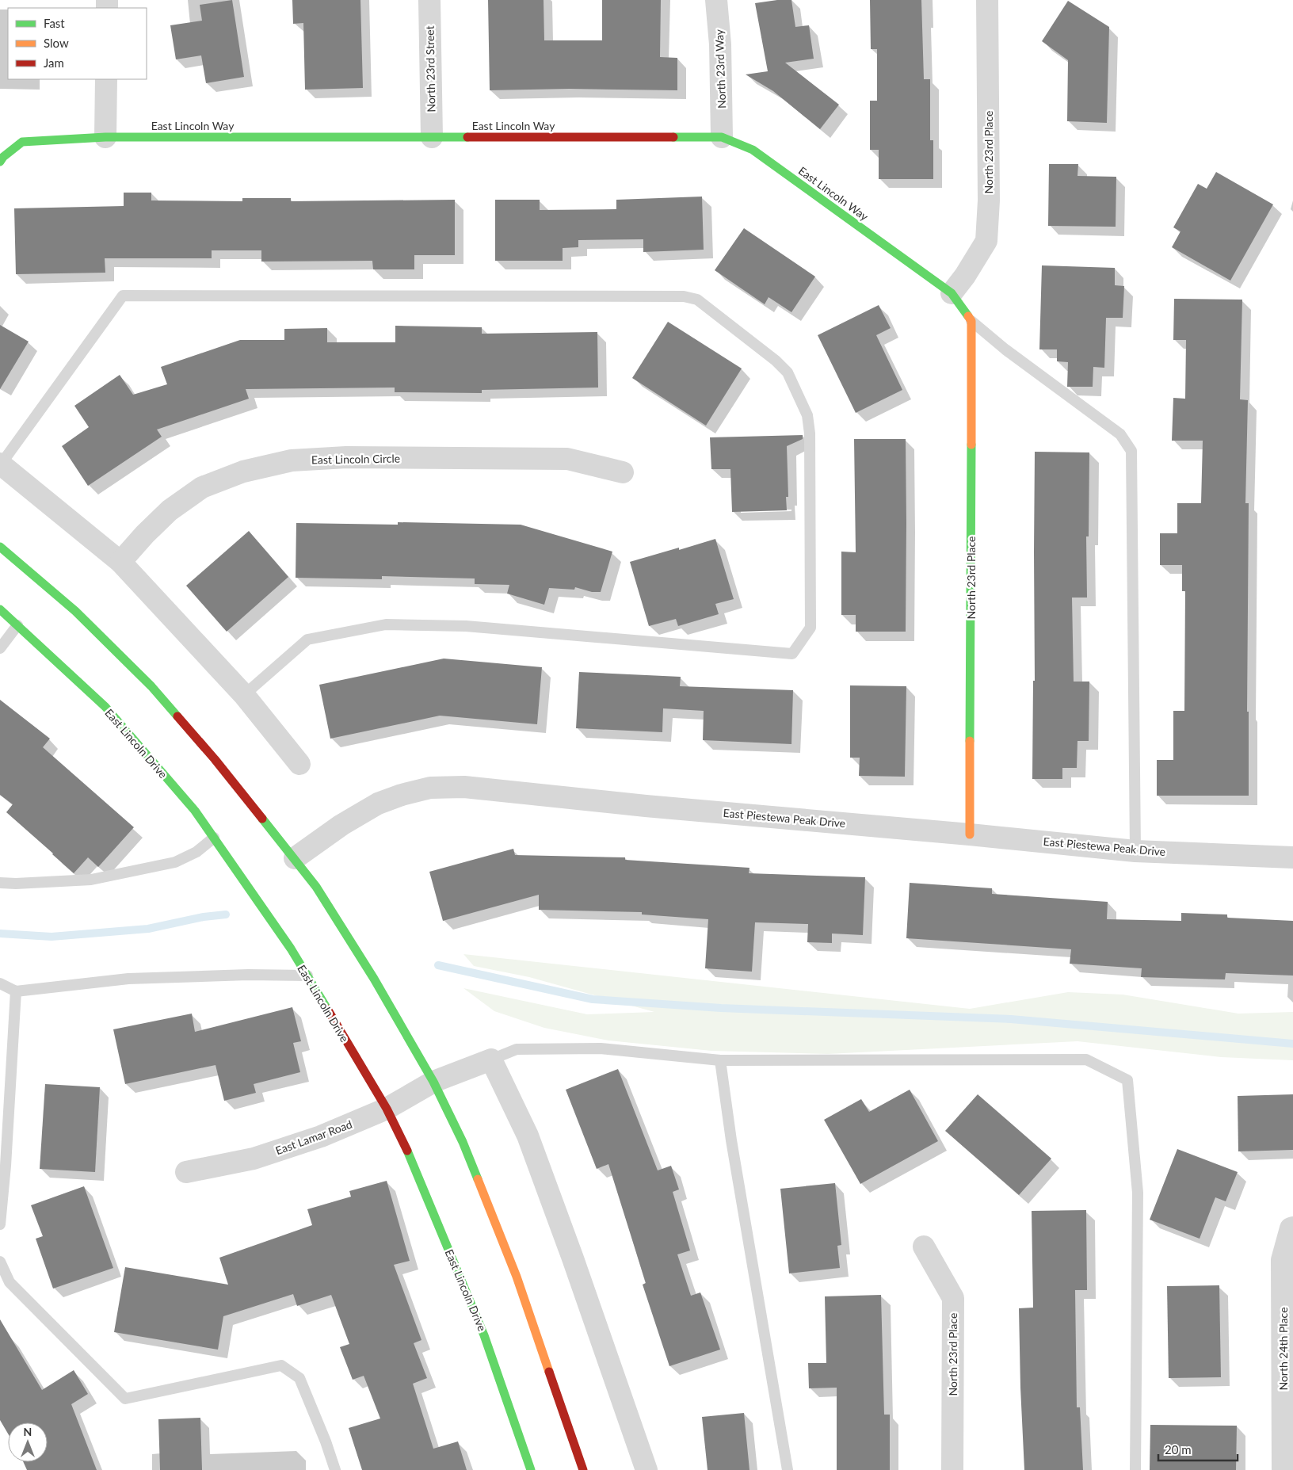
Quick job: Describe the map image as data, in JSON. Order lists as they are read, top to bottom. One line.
{"streets":{"street":["North 23rd Street","North 23rd Way","East Lincoln Way","North 23rd Place","East Lincoln Circle","East Lincoln Drive","East Piestewa Peak Drive","East Lamar Road","North 24th Place"]},"crossings":[["North 23rd Street","East Lincoln Way"],["North 23rd Way","East Lincoln Way"],["East Lincoln Way","North 23rd Place"],["North 23rd Place","East Piestewa Peak Drive"],["East Lincoln Drive","East Lamar Road"]],"legend":["Fast","Slow","Jam"],"scale_bar":"20 m","north":"top"}
